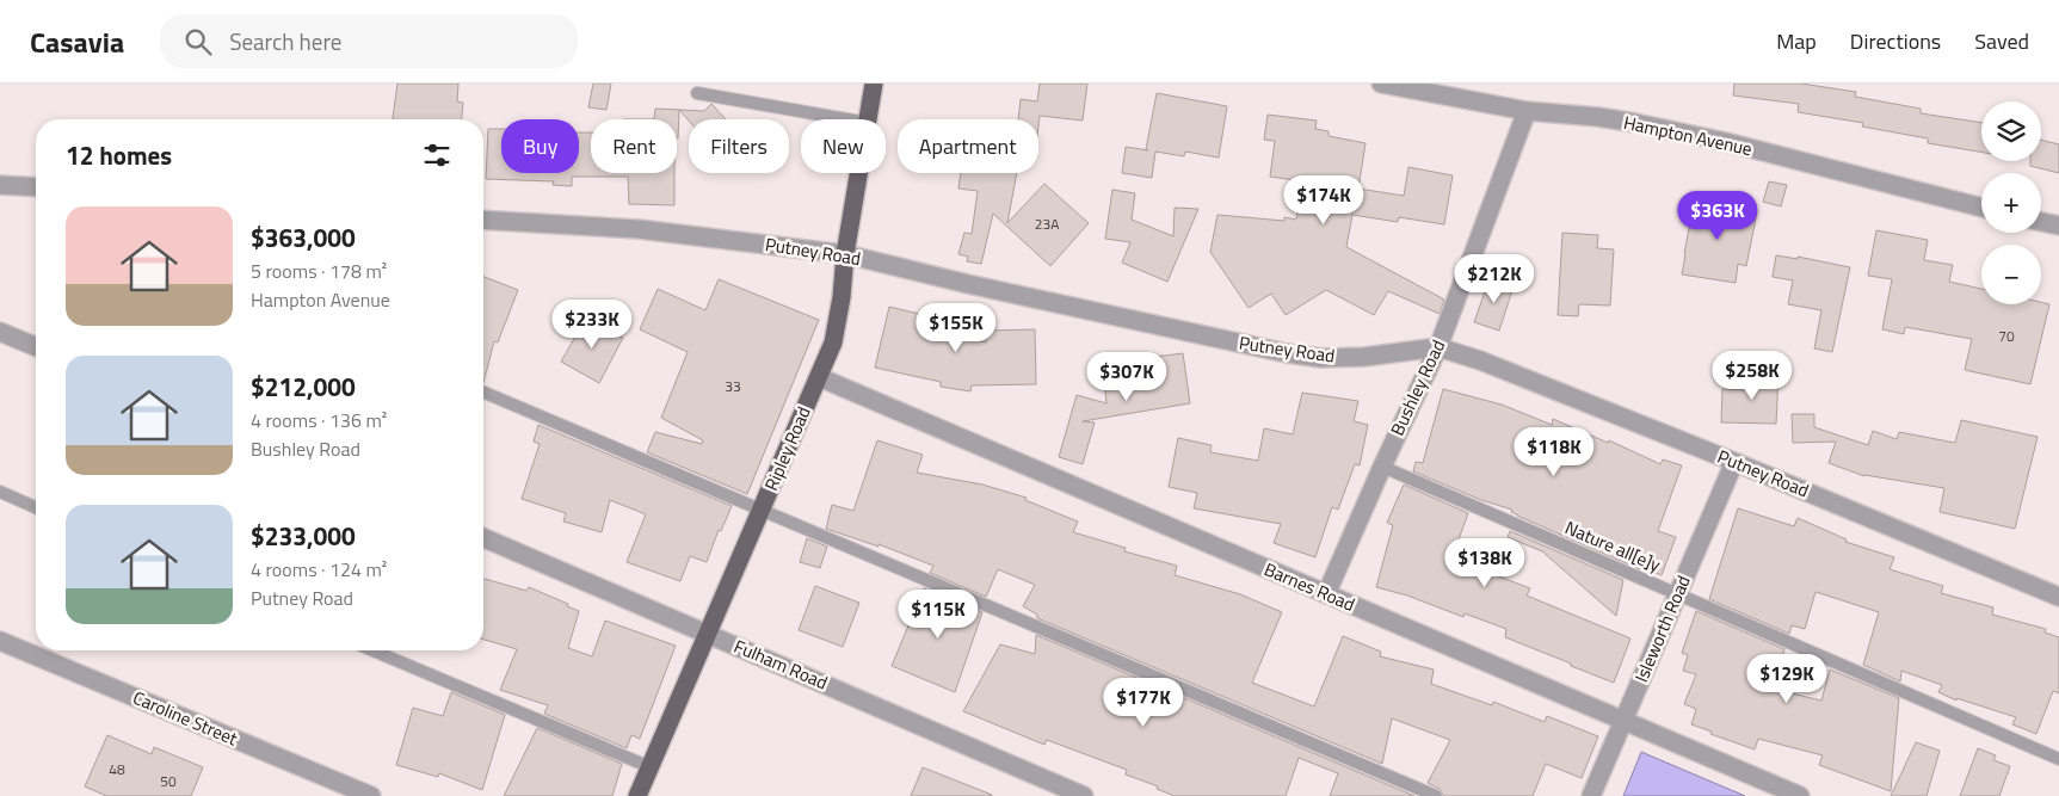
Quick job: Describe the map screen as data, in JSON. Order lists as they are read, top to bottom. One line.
{"streets":{"main road":["Ripley Road"],"street":["Hampton Avenue","Putney Road","Bushley Road","Barnes Road","Isleworth Road","Fulham Road","Caroline Street"],"lane":["Nature all[e]y"]},"crossings":[["Hampton Avenue","Bushley Road"],["Putney Road","Bushley Road"],["Putney Road","Ripley Road"],["Putney Road","Isleworth Road"],["Bushley Road","Nature all[e]y"],["Bushley Road","Barnes Road"],["Ripley Road","Barnes Road"],["Ripley Road","Fulham Road"],["Nature all[e]y","Isleworth Road"],["Barnes Road","Isleworth Road"]],"house_numbers":["23A","70","33","48","50"],"page":{"header":"Casavia","search":"Search here","nav":["Map","Directions","Saved"],"map_buttons":["+","−"],"chip":["Buy","Rent","Filters","New","Apartment"],"heading":"12 homes","price":["$174K","$363K","$212K","$233K","$155K","$258K","$307K","$118K","$138K","$115K","$129K","$177K"],"list":[{"name":"$363,000","note":"5 rooms · 178 m² · Hampton Avenue"},{"name":"$212,000","note":"4 rooms · 136 m² · Bushley Road"},{"name":"$233,000","note":"4 rooms · 124 m² · Putney Road"}]}}
